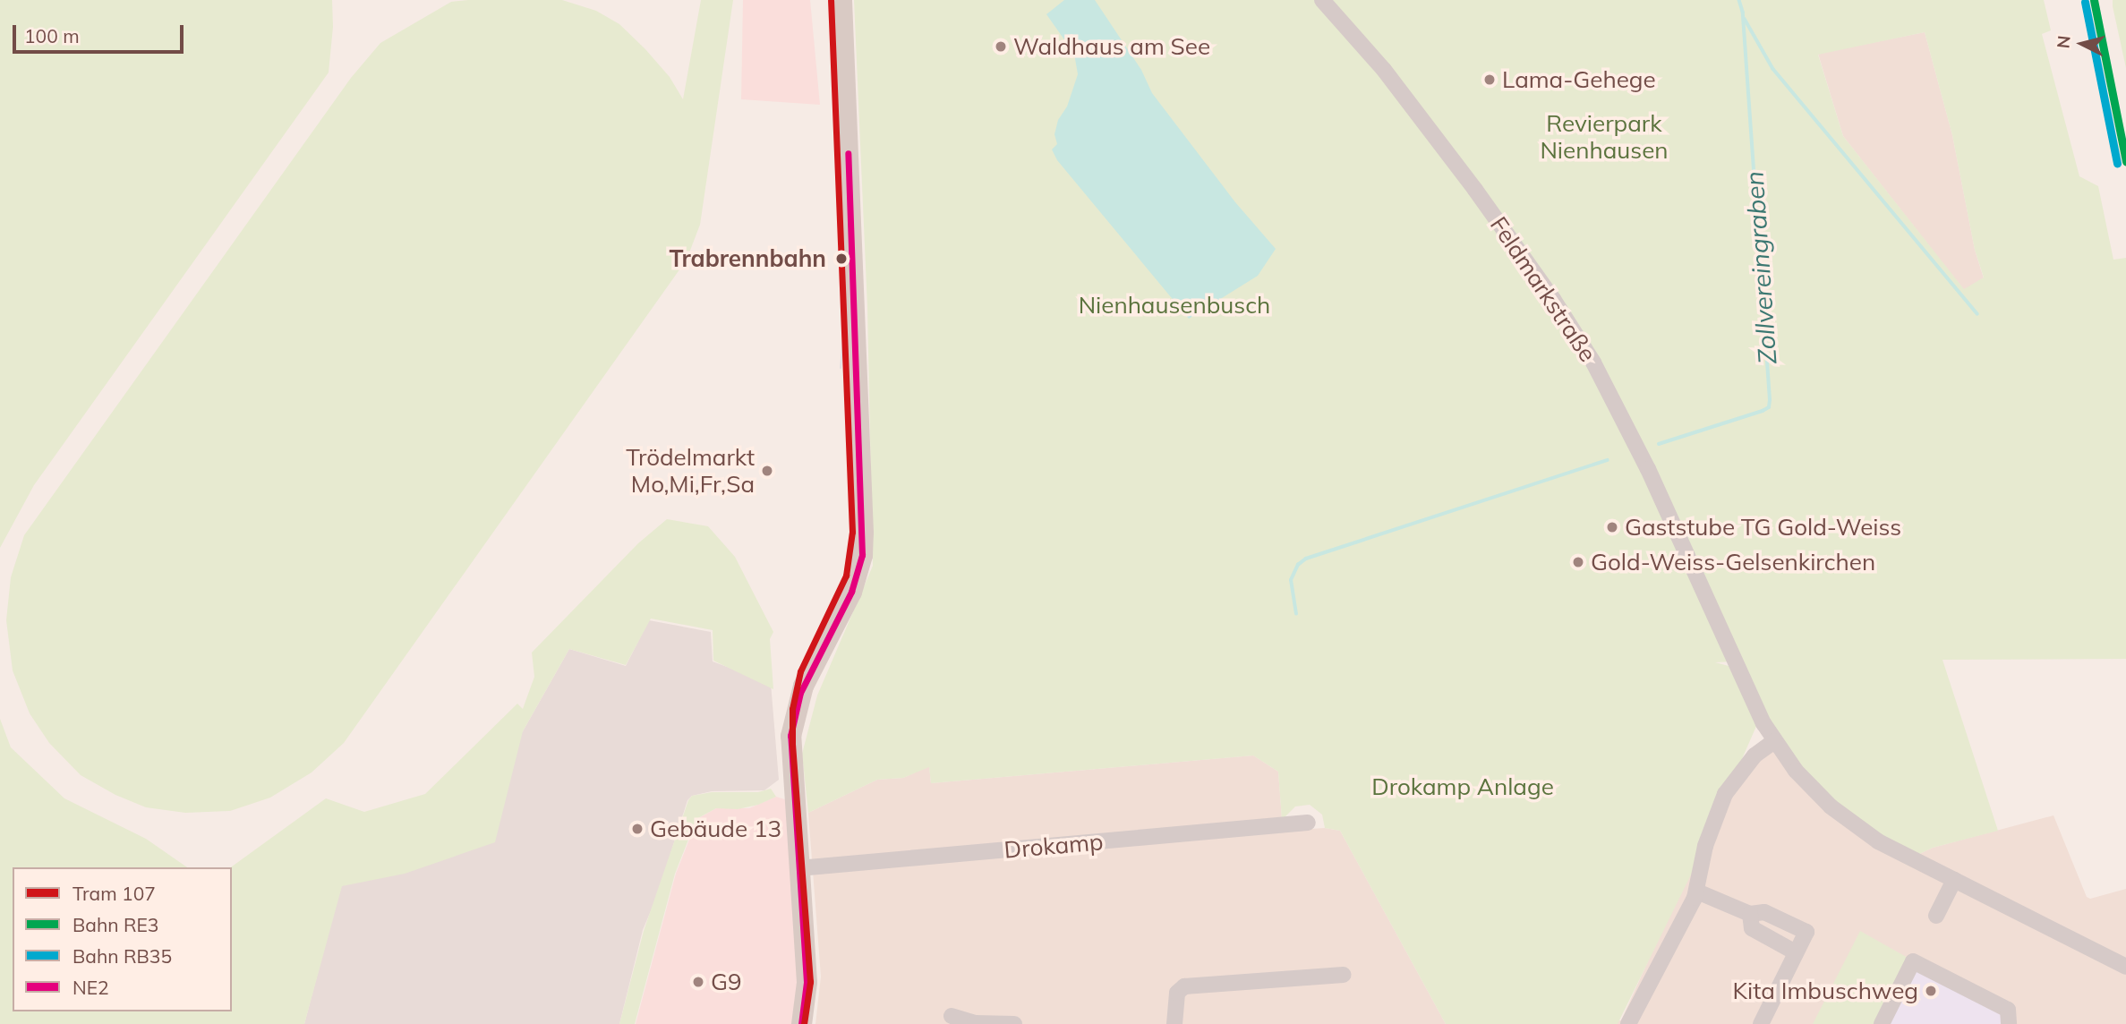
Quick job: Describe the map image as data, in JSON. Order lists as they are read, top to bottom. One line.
{"streets":{"street":["Feldmarkstraße","Drokamp"]},"water":["Zollvereingraben"],"parks":["Revierpark Nienhausen","Nienhausenbusch","Drokamp Anlage"],"places":["Waldhaus am See","Lama-Gehege","Trabrennbahn","Trödelmarkt Mo,Mi,Fr,Sa","Gaststube TG Gold-Weiss","Gold-Weiss-Gelsenkirchen","Gebäude 13","G9","Kita Imbuschweg"],"lines":["tram line 107","rail line RE3","rail line RB35","transit line NE2"],"legend":["Tram 107","Bahn RE3","Bahn RB35","NE2"],"scale_bar":"100 m","north":"left"}
